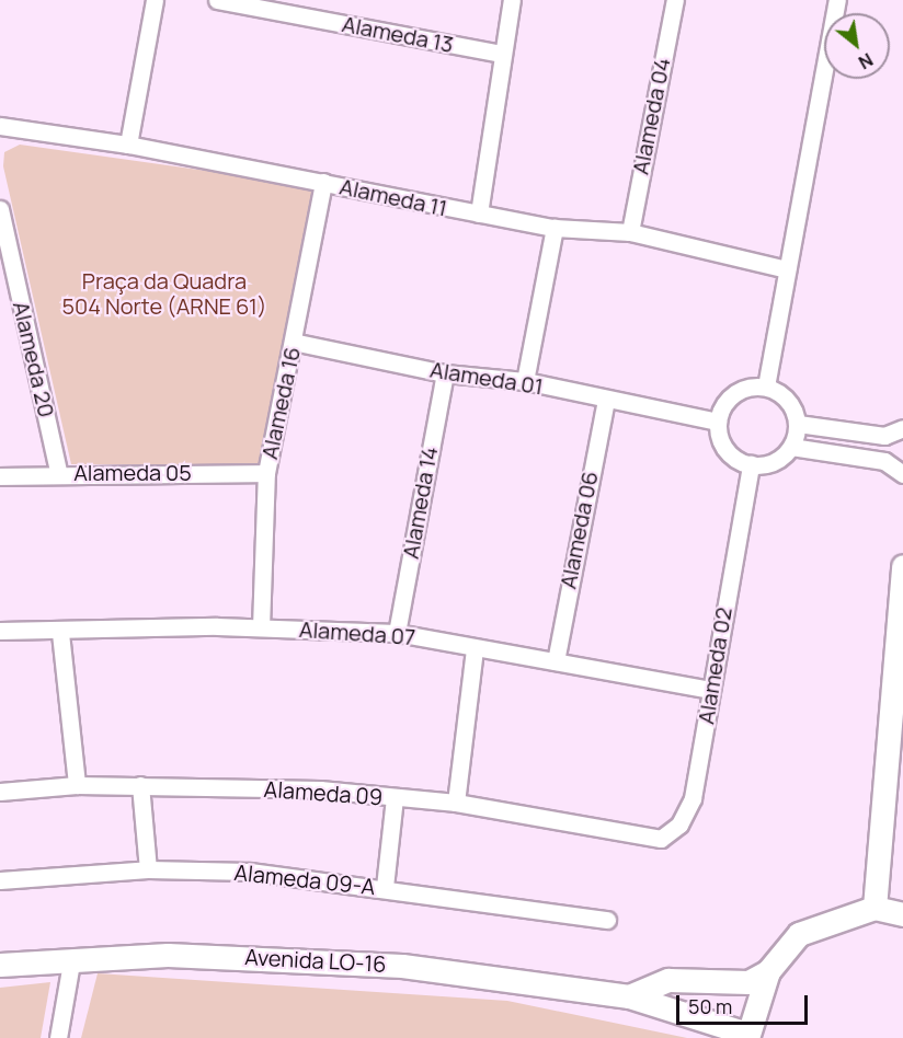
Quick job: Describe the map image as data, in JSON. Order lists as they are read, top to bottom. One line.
{"streets":{"street":["Alameda 13","Alameda 04","Alameda 11","Alameda 20","Alameda 01","Alameda 16","Alameda 05","Alameda 14","Alameda 06","Alameda 07","Alameda 02","Alameda 09","Alameda 09-A","Avenida LO-16"]},"crossings":[["Alameda 04","Alameda 11"],["Alameda 11","Alameda 16"],["Alameda 20","Alameda 05"],["Alameda 01","Alameda 16"],["Alameda 01","Alameda 14"],["Alameda 01","Alameda 06"],["Alameda 01","Alameda 02"],["Alameda 16","Alameda 05"],["Alameda 16","Alameda 07"],["Alameda 14","Alameda 07"],["Alameda 06","Alameda 07"],["Alameda 07","Alameda 02"],["Alameda 02","Alameda 09"]],"parks":["Praça da Quadra 504 Norte (ARNE 61)"],"scale_bar":"50 m","north":"bottom right"}
